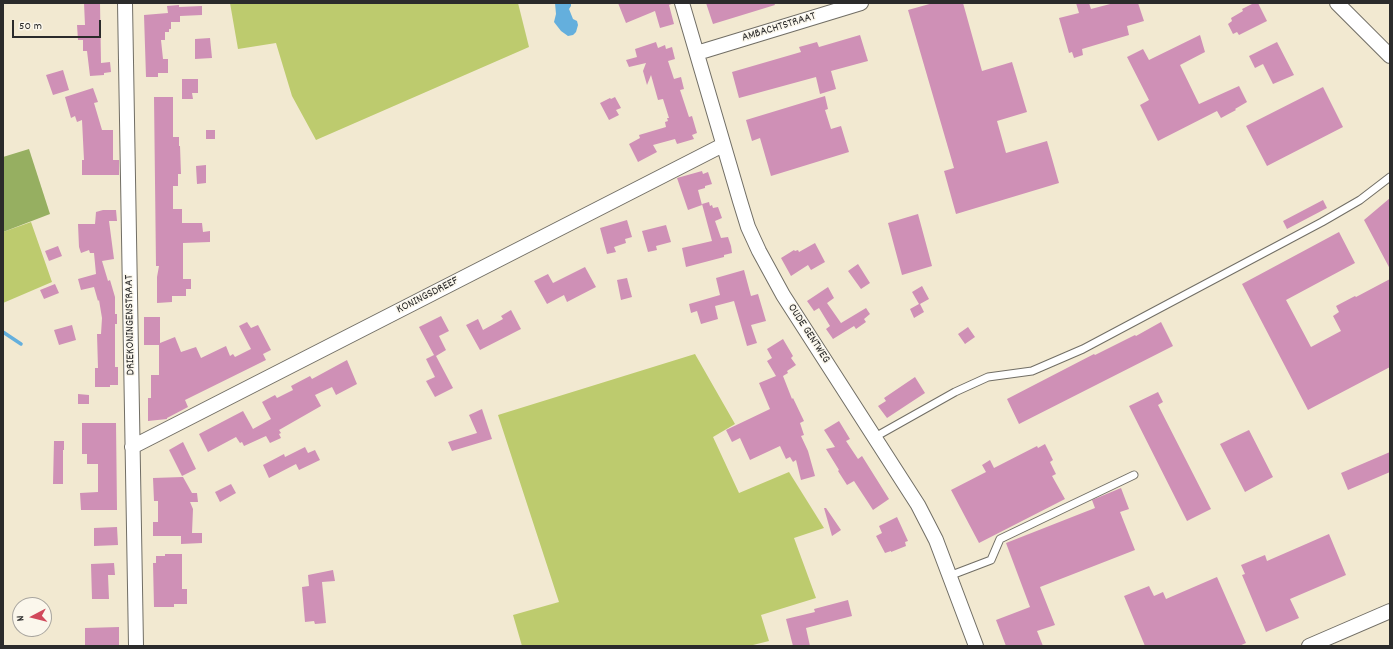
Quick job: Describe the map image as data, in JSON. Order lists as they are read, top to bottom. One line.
{"streets":{"street":["AMBACHTSTRAAT","KONINGSDREEF","DRIEKONINGENSTRAAT","OUDE GENTWEG"]},"crossings":[["AMBACHTSTRAAT","OUDE GENTWEG"],["KONINGSDREEF","DRIEKONINGENSTRAAT"],["KONINGSDREEF","OUDE GENTWEG"]],"scale_bar":"50 m","north":"left"}
